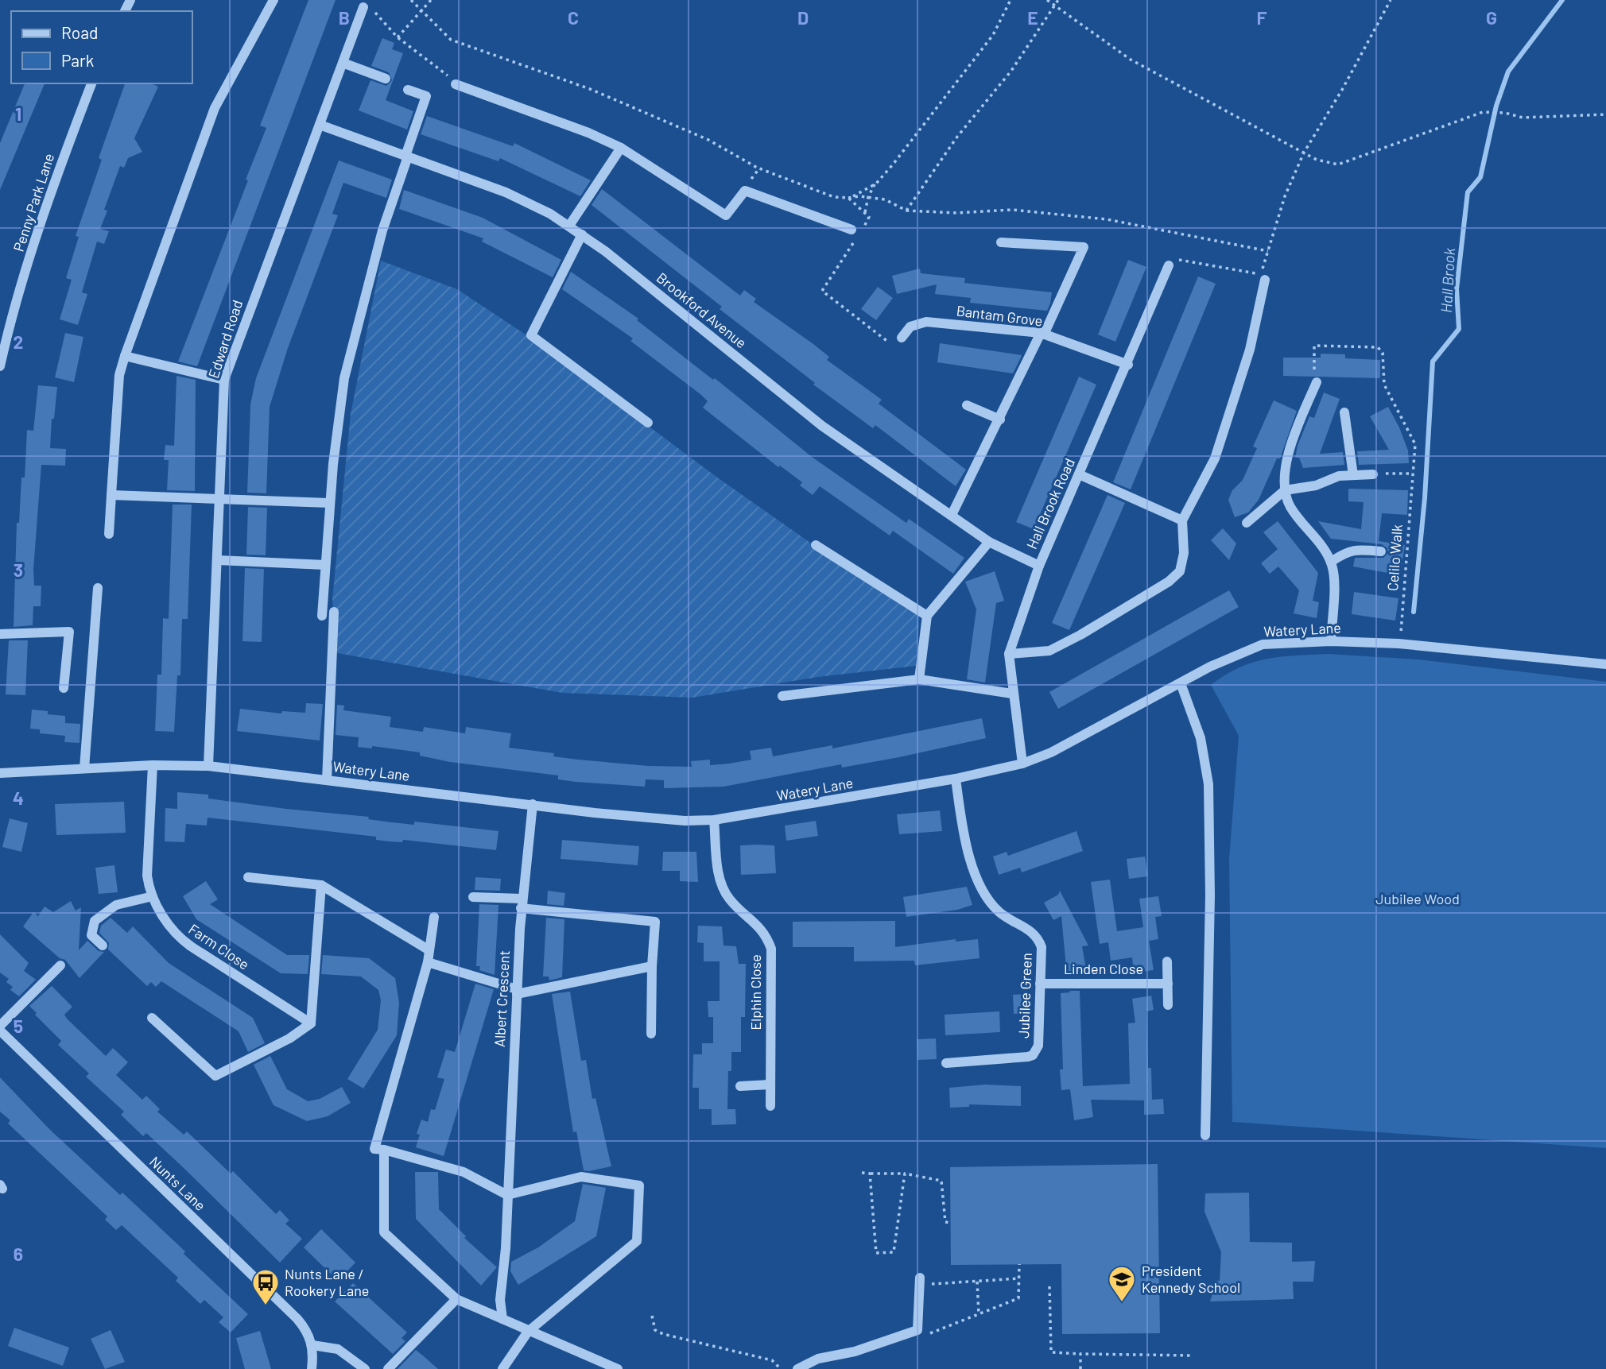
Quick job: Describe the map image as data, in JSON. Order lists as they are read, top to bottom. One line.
{"streets":{"street":["Penny Park Lane","Brookford Avenue","Bantam Grove","Edward Road","Hall Brook Road","Watery Lane","Farm Close","Linden Close","Elphin Close","Jubilee Green","Albert Crescent","Nunts Lane"],"path":["Celilo Walk"]},"crossings":[["Brookford Avenue","Edward Road"],["Brookford Avenue","Hall Brook Road"],["Bantam Grove","Hall Brook Road"],["Edward Road","Watery Lane"],["Hall Brook Road","Watery Lane"],["Celilo Walk","Watery Lane"],["Watery Lane","Farm Close"],["Watery Lane","Elphin Close"],["Watery Lane","Jubilee Green"],["Watery Lane","Albert Crescent"],["Linden Close","Jubilee Green"]],"water":["Hall Brook"],"parks":["Jubilee Wood"],"places":{"school or university":["President Kennedy School"],"bus stop":["Nunts Lane / Rookery Lane"]},"legend":["Road","Park"],"grid":{"columns":["B","C","D","E","F","G"],"rows":["1","2","3","4","5","6"]}}
